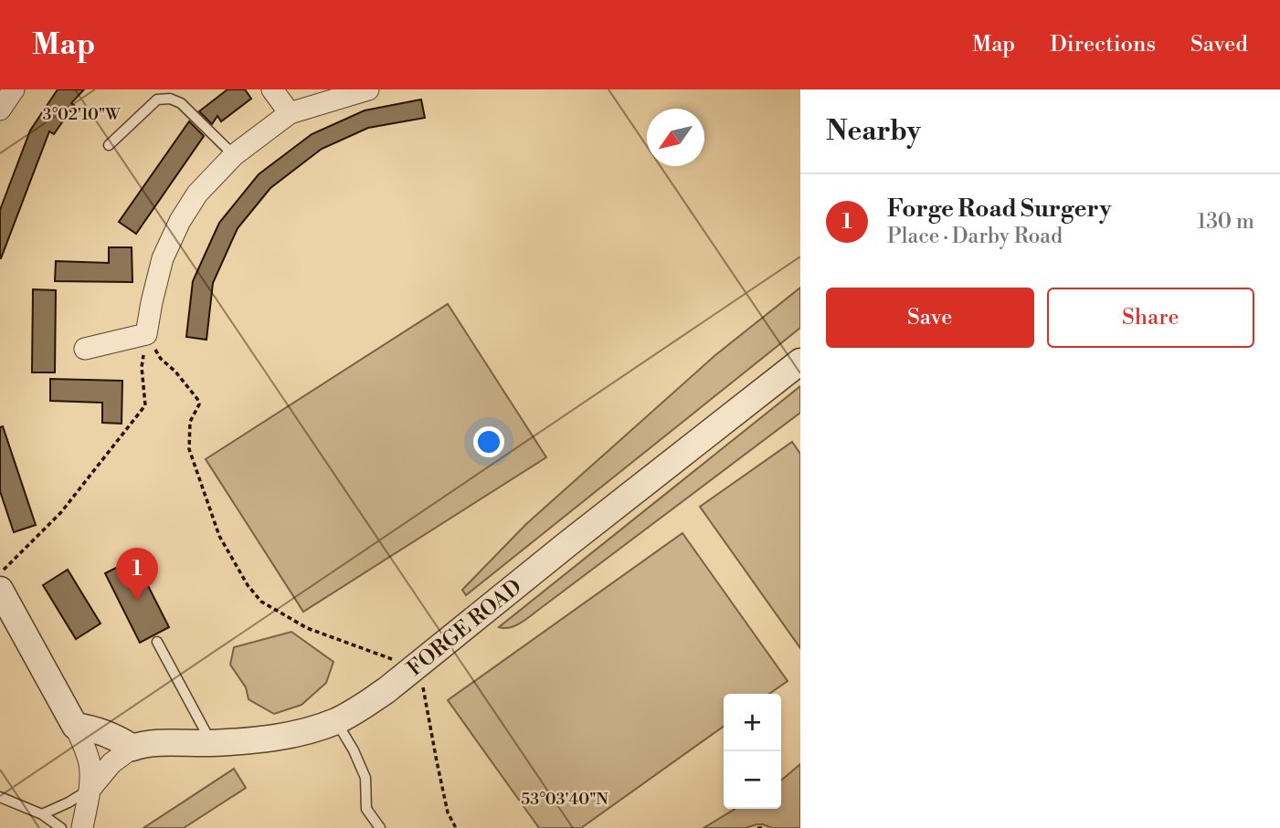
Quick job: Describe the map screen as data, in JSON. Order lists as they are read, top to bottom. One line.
{"streets":{"street":["FORGE ROAD"]},"north":"bottom left","page":{"header":"Map","nav":["Map","Directions","Saved"],"heading":"Nearby","list":[{"mark":"1","name":"Forge Road Surgery","note":"Place · Darby Road","value":"130 m"}],"buttons":["Save","Share"],"pins":"1","map_buttons":["+","−"]},"coordinates":["3°02'10\"W","53°03'40\"N"]}
